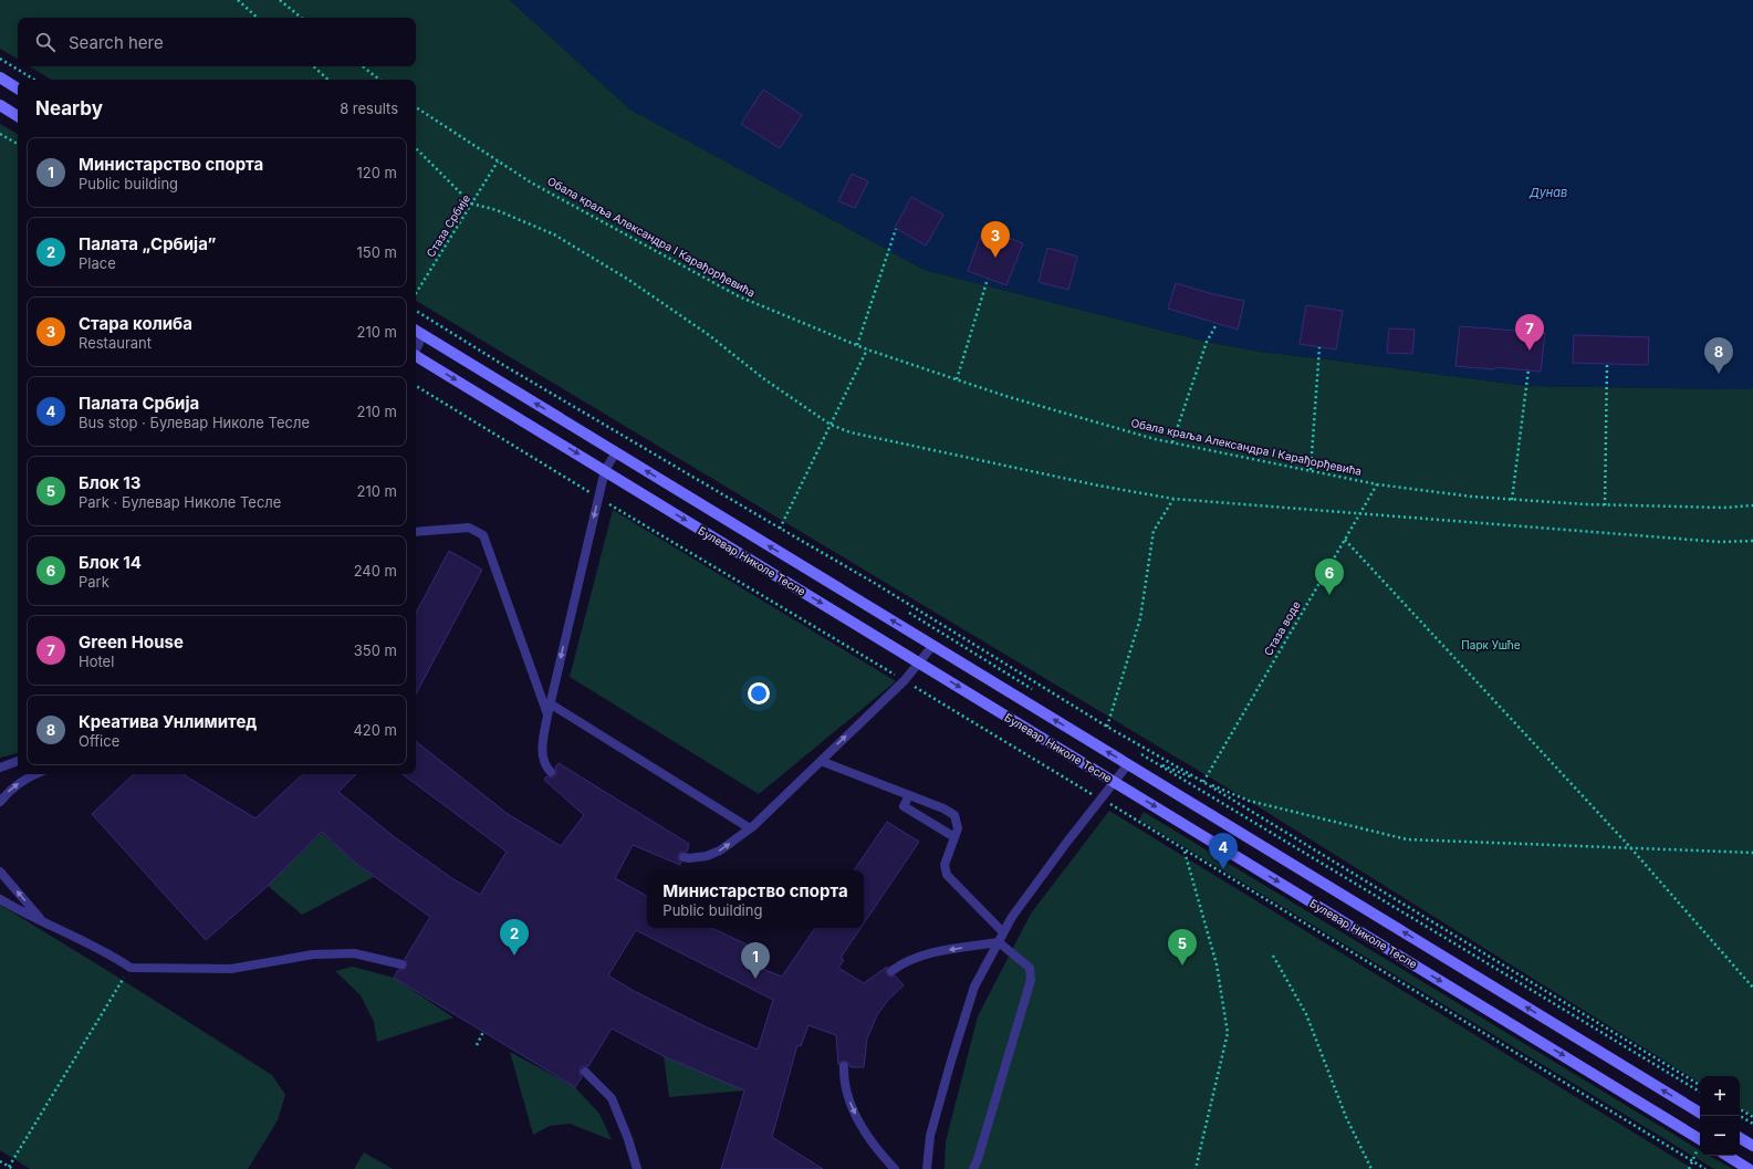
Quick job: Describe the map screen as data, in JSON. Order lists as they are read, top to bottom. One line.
{"streets":{"main road":["Булевар Николе Тесле"],"path":["Стаза Србије","Обала краља Александра I Карађорђевића","Стаза воде"]},"crossings":[["Стаза Србије","Обала краља Александра I Карађорђевића"],["Обала краља Александра I Карађорђевића","Стаза воде"]],"water":["Дунав"],"parks":["Парк Ушће"],"page":{"search":"Search here","heading":["Nearby","8 results"],"list":[{"mark":"1","name":"Министарство спорта","note":"Public building","value":"120 m"},{"mark":"2","name":"Палата „Србија”","note":"Place","value":"150 m"},{"mark":"3","name":"Стара колиба","note":"Restaurant","value":"210 m"},{"mark":"4","name":"Палата Србија","note":"Bus stop · Булевар Николе Тесле","value":"210 m"},{"mark":"5","name":"Блок 13","note":"Park · Булевар Николе Тесле","value":"210 m"},{"mark":"6","name":"Блок 14","note":"Park","value":"240 m"},{"mark":"7","name":"Green House","note":"Hotel","value":"350 m"},{"mark":"8","name":"Креатива Унлимитед","note":"Office","value":"420 m"}],"pins":["3","7","8","6","4","2","5","1"],"popup":["Министарство спорта","Public building"],"map_buttons":["+","−"]}}
